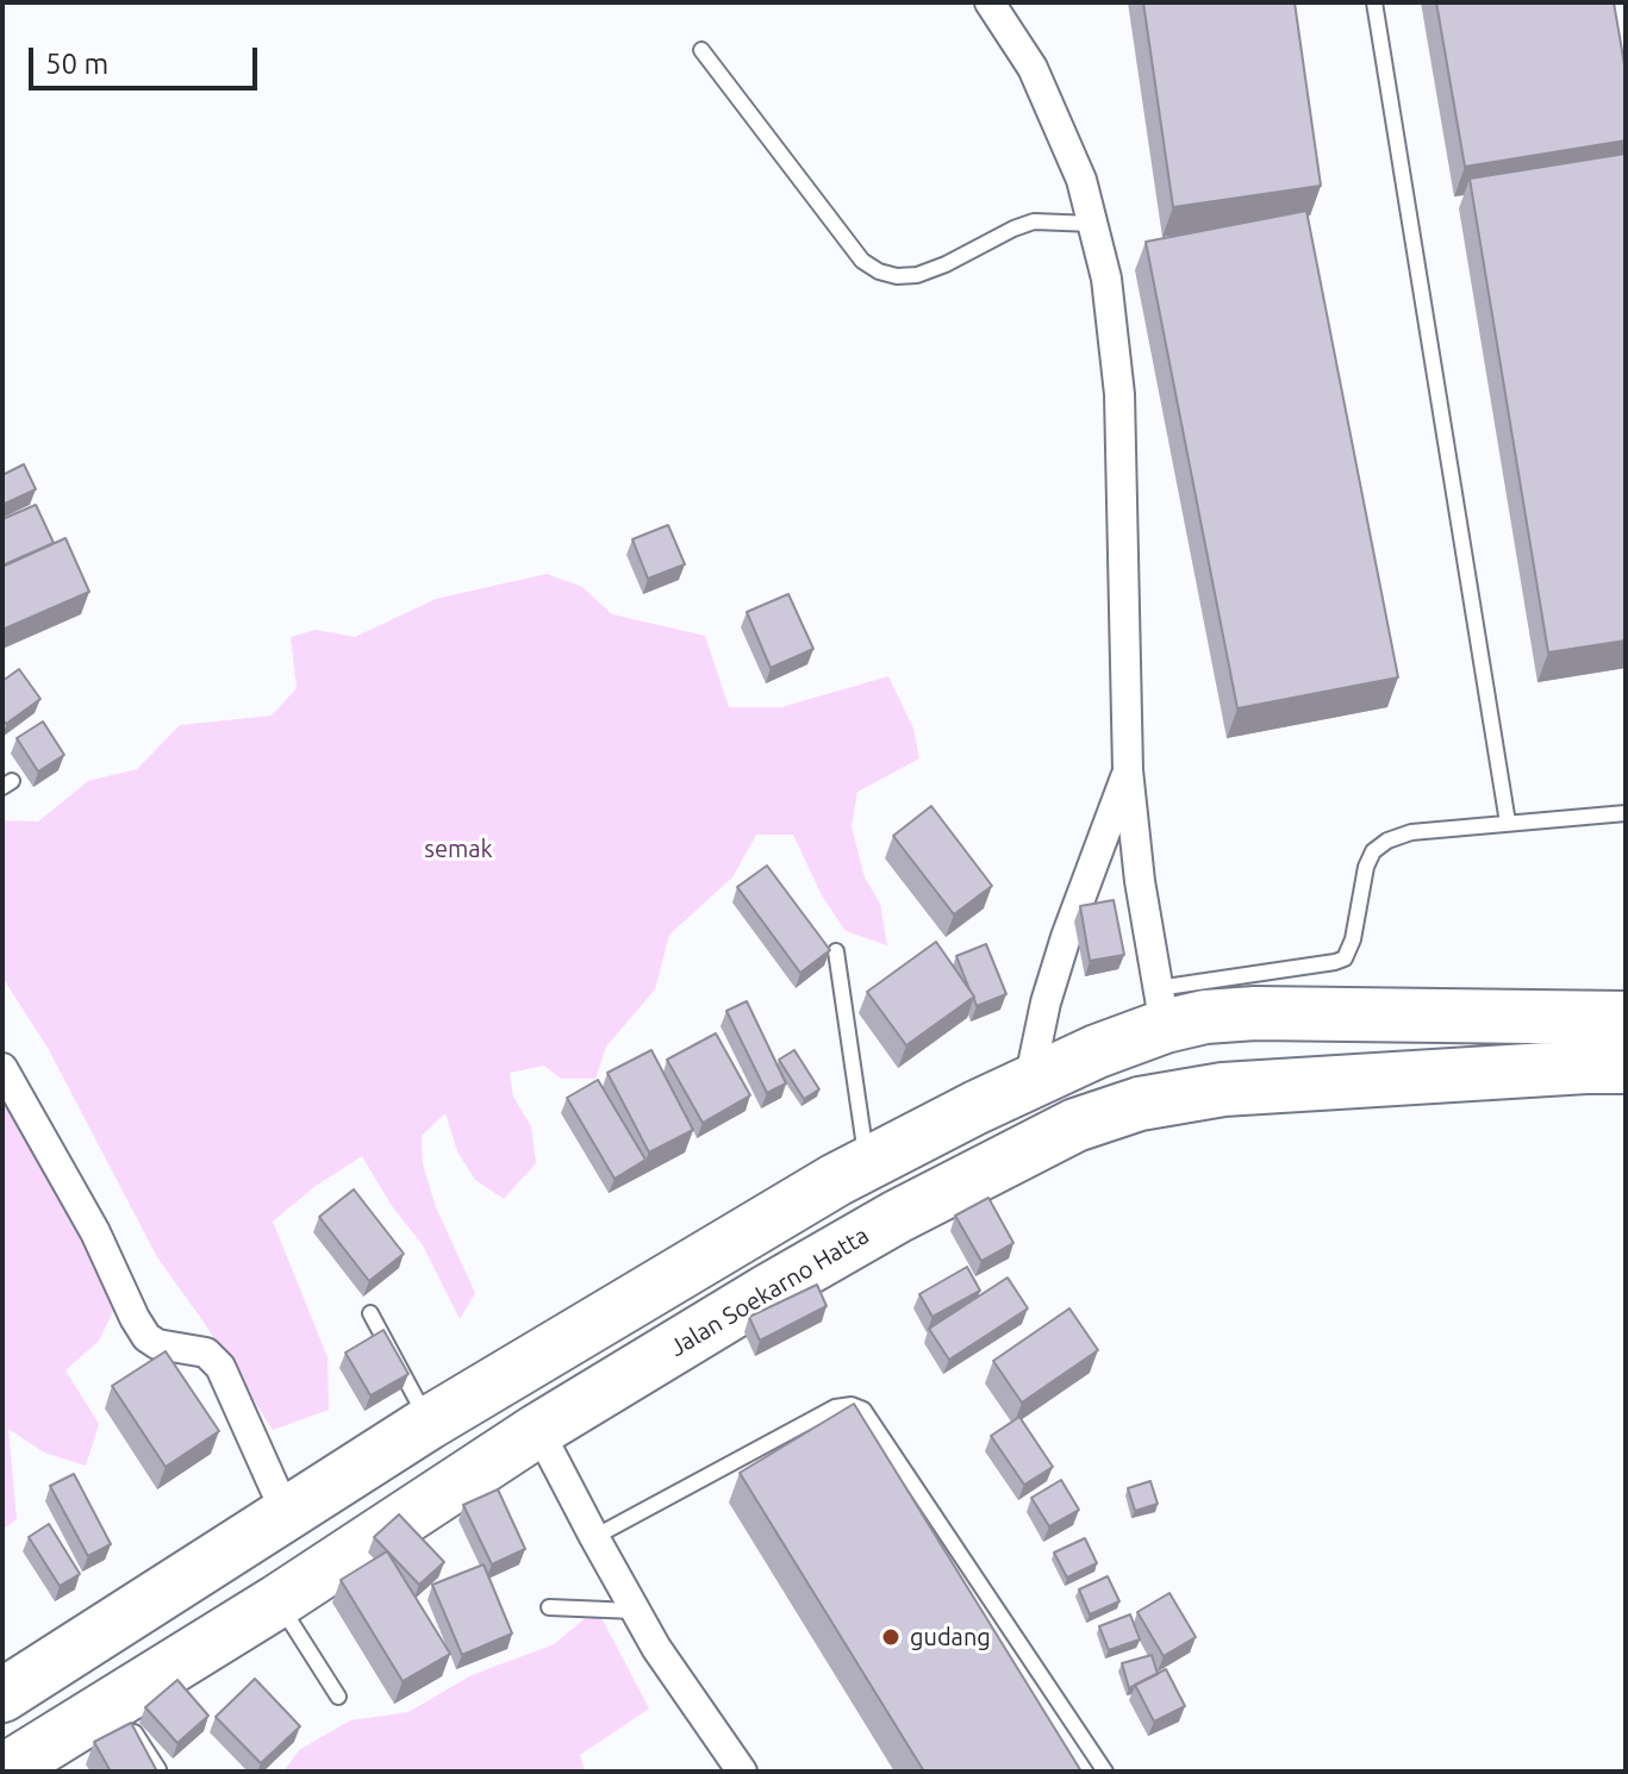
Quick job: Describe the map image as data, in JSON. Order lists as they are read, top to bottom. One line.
{"streets":{"highway":["Jalan Soekarno Hatta"]},"parks":["semak"],"places":["gudang"],"scale_bar":"50 m"}
